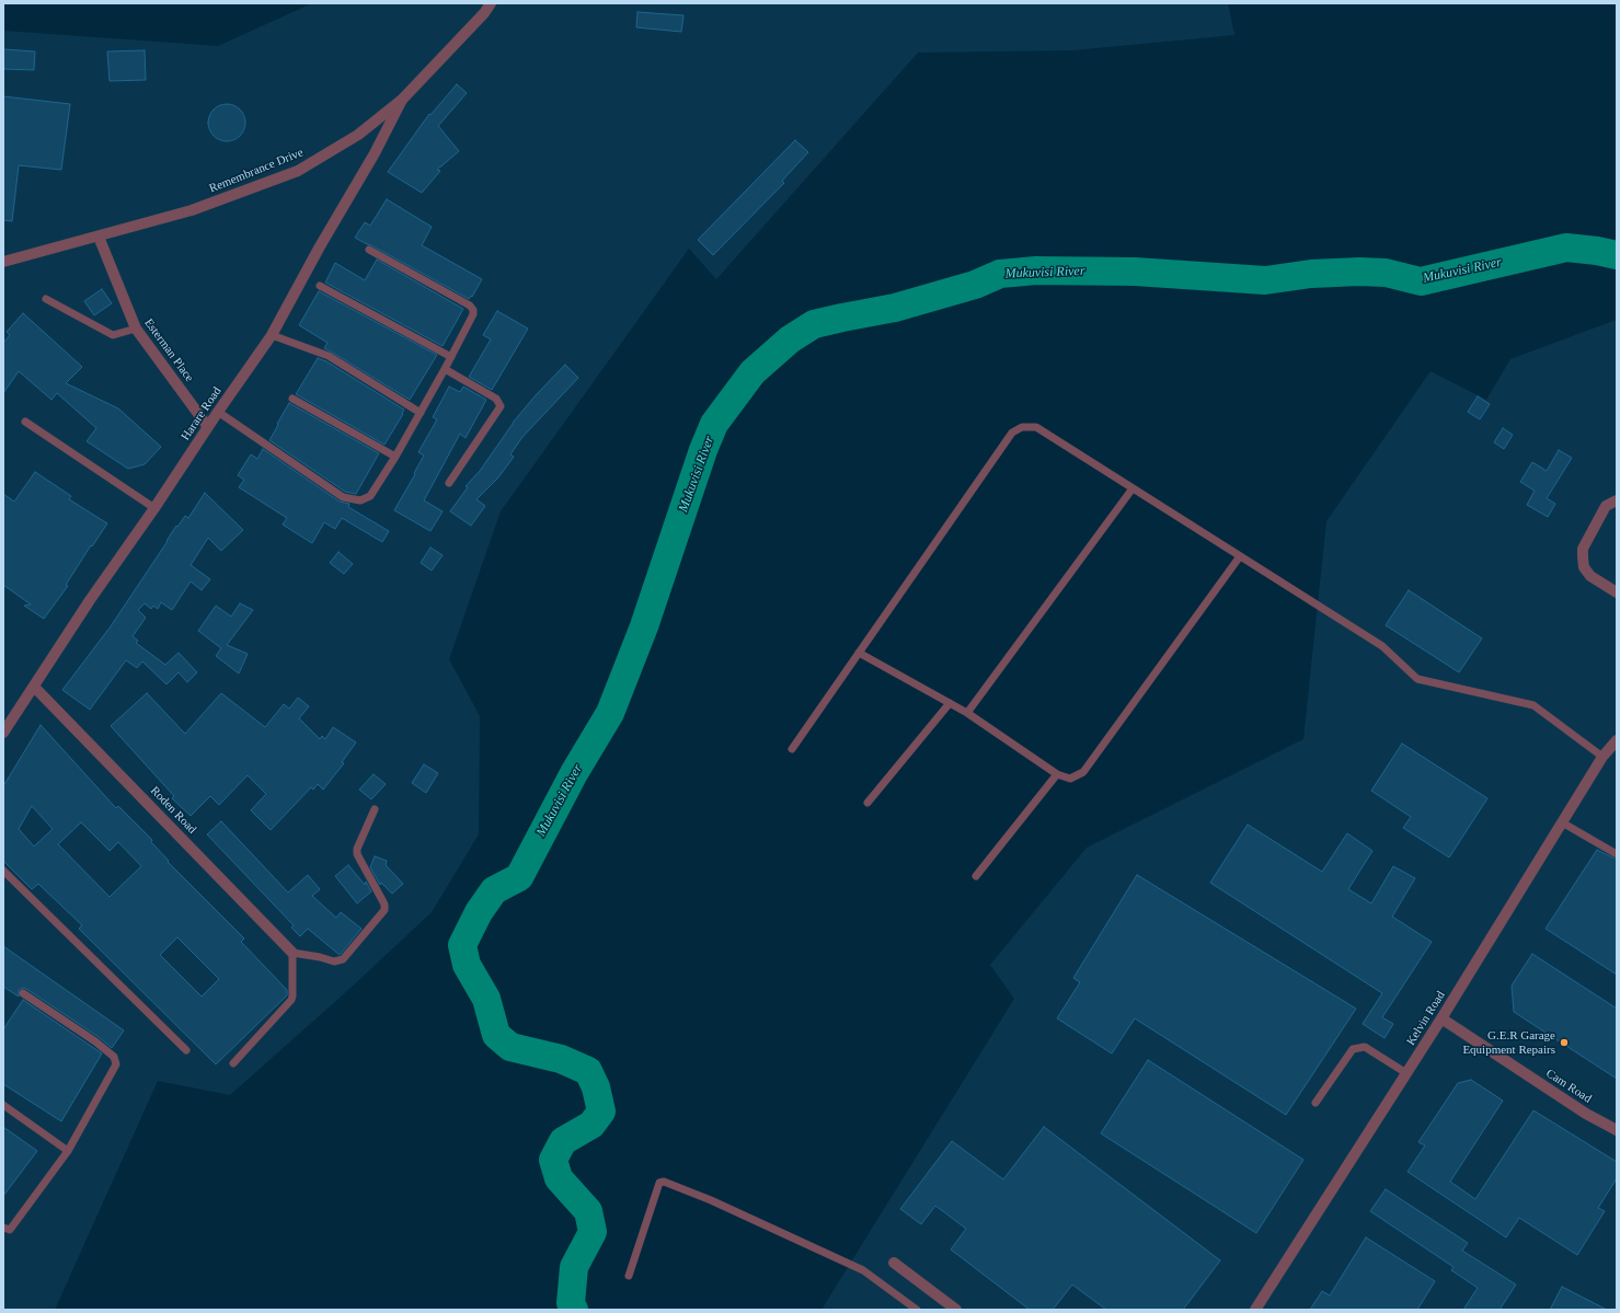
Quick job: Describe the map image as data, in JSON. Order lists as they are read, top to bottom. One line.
{"streets":{"street":["Remembrance Drive","Esterman Place","Harare Road","Roden Road","Kelvin Road","Cam Road"]},"crossings":[["Remembrance Drive","Esterman Place"],["Remembrance Drive","Harare Road"],["Esterman Place","Harare Road"],["Harare Road","Roden Road"],["Kelvin Road","Cam Road"]],"water":["Mukuvisi River"],"places":["G.E.R Garage Equipment Repairs"]}
